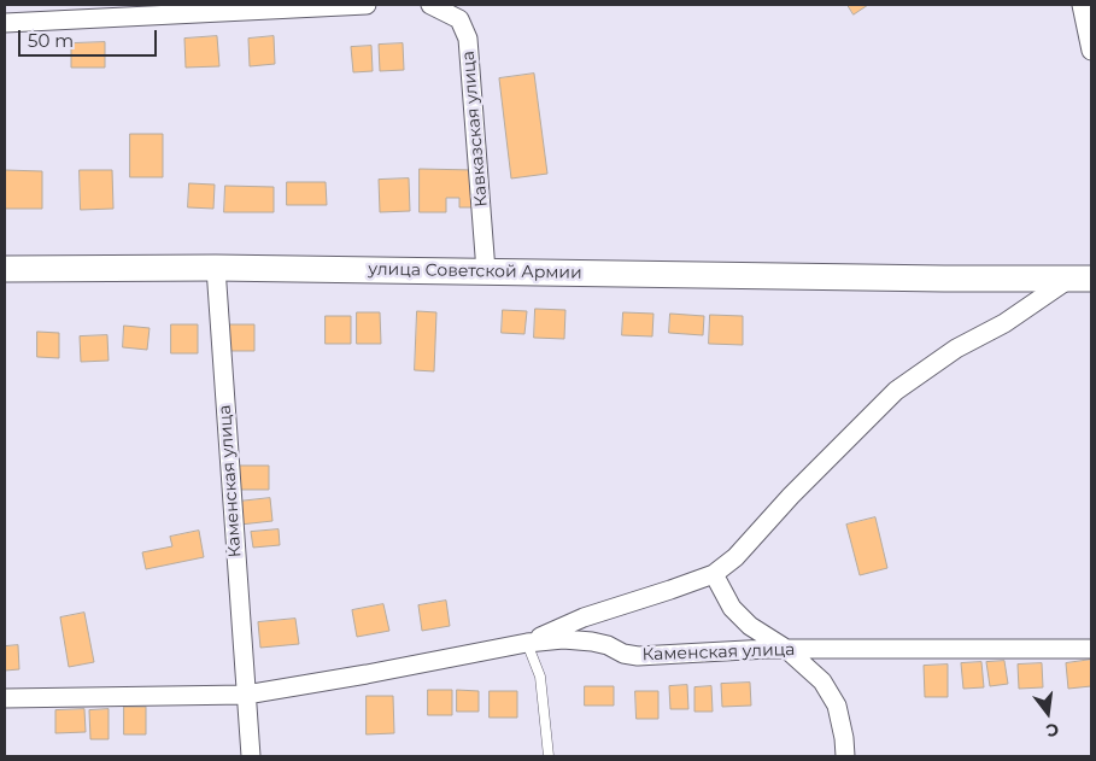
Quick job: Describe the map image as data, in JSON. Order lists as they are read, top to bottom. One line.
{"streets":{"main road":["улица Советской Армии"],"street":["Кавказская улица","Каменская улица"]},"crossings":[["Кавказская улица","улица Советской Армии"],["улица Советской Армии","Каменская улица"]],"scale_bar":"50 m","north":"bottom"}
